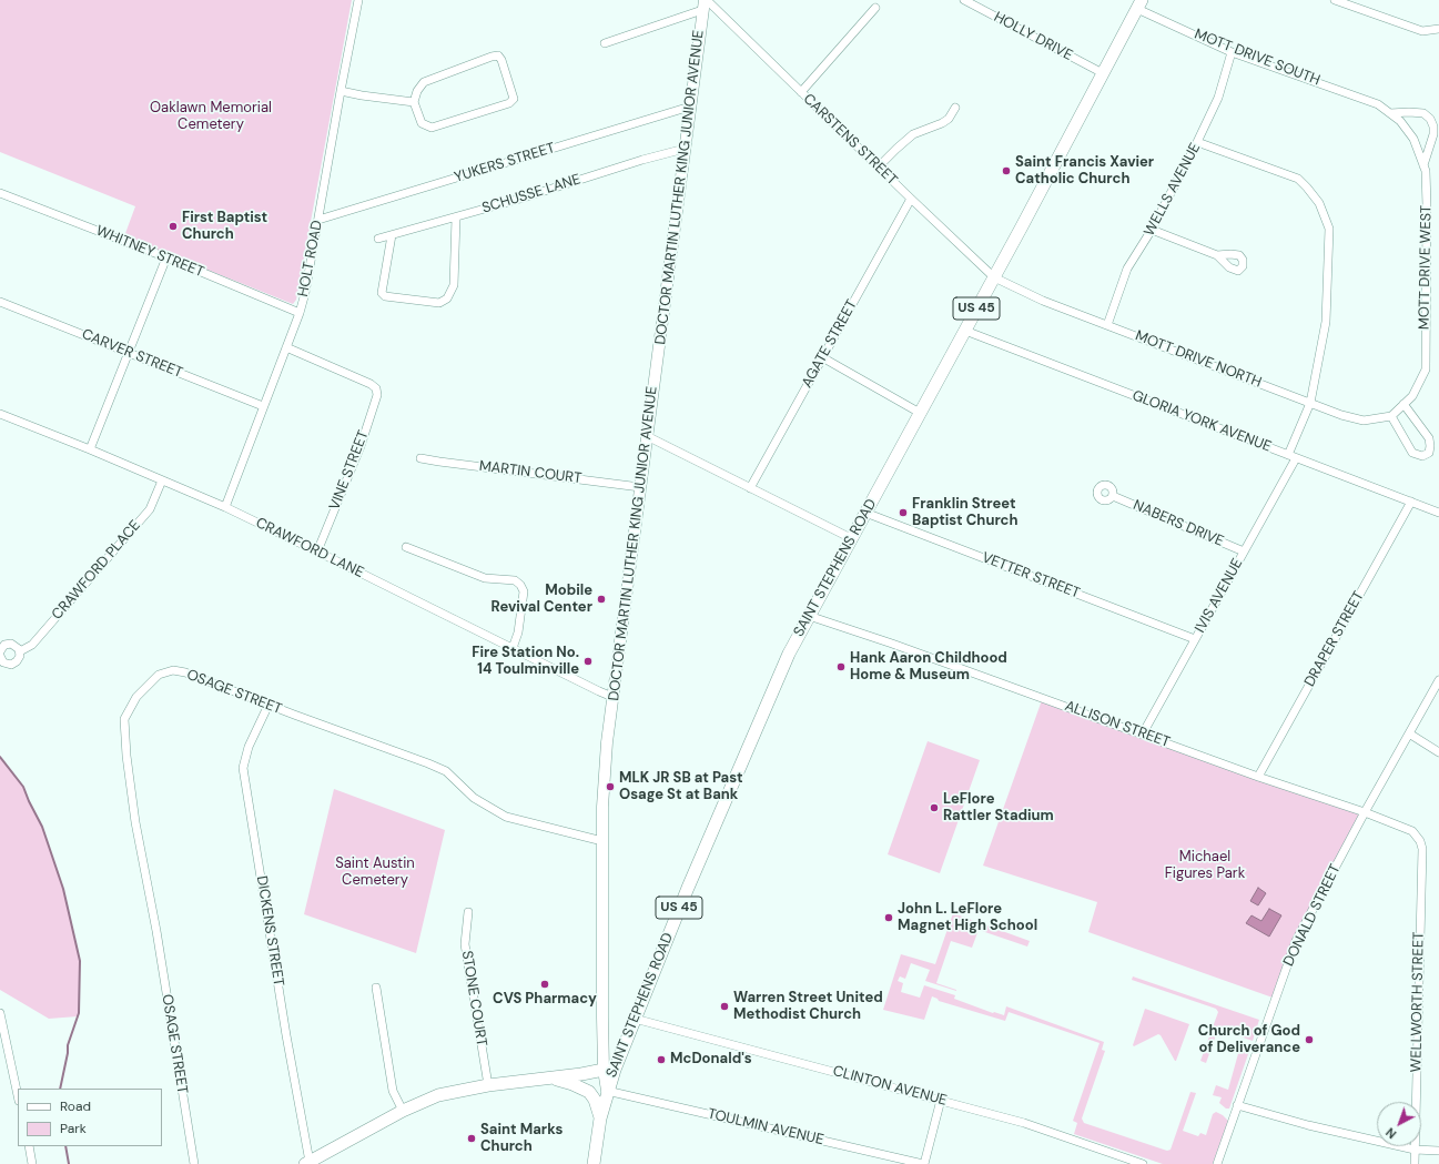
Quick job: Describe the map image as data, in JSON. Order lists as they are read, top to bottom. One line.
{"streets":{"main road":["DOCTOR MARTIN LUTHER KING JUNIOR AVENUE","US 45","SAINT STEPHENS ROAD"],"street":["HOLLY DRIVE","MOTT DRIVE SOUTH","CARSTENS STREET","YUKERS STREET","WELLS AVENUE","SCHUSSE LANE","WHITNEY STREET","HOLT ROAD","MOTT DRIVE WEST","AGATE STREET","CARVER STREET","MOTT DRIVE NORTH","GLORIA YORK AVENUE","VINE STREET","MARTIN COURT","NABERS DRIVE","CRAWFORD LANE","CRAWFORD PLACE","VETTER STREET","IVIS AVENUE","DRAPER STREET","OSAGE STREET","ALLISON STREET","DONALD STREET","DICKENS STREET","STONE COURT","WELLWORTH STREET","CLINTON AVENUE","TOULMIN AVENUE"]},"crossings":[["HOLLY DRIVE","SAINT STEPHENS ROAD"],["MOTT DRIVE SOUTH","WELLS AVENUE"],["MOTT DRIVE SOUTH","MOTT DRIVE WEST"],["MOTT DRIVE SOUTH","SAINT STEPHENS ROAD"],["CARSTENS STREET","DOCTOR MARTIN LUTHER KING JUNIOR AVENUE"],["CARSTENS STREET","AGATE STREET"],["CARSTENS STREET","MOTT DRIVE NORTH"],["CARSTENS STREET","SAINT STEPHENS ROAD"],["YUKERS STREET","DOCTOR MARTIN LUTHER KING JUNIOR AVENUE"],["YUKERS STREET","HOLT ROAD"],["DOCTOR MARTIN LUTHER KING JUNIOR AVENUE","SCHUSSE LANE"],["DOCTOR MARTIN LUTHER KING JUNIOR AVENUE","MARTIN COURT"],["DOCTOR MARTIN LUTHER KING JUNIOR AVENUE","CRAWFORD LANE"],["DOCTOR MARTIN LUTHER KING JUNIOR AVENUE","SAINT STEPHENS ROAD"],["DOCTOR MARTIN LUTHER KING JUNIOR AVENUE","OSAGE STREET"],["WELLS AVENUE","MOTT DRIVE NORTH"],["WELLS AVENUE","IVIS AVENUE"],["WHITNEY STREET","HOLT ROAD"],["HOLT ROAD","CARVER STREET"],["HOLT ROAD","VINE STREET"],["HOLT ROAD","CRAWFORD LANE"],["MOTT DRIVE NORTH","SAINT STEPHENS ROAD"],["MOTT DRIVE NORTH","IVIS AVENUE"],["GLORIA YORK AVENUE","SAINT STEPHENS ROAD"],["GLORIA YORK AVENUE","IVIS AVENUE"],["GLORIA YORK AVENUE","DRAPER STREET"],["VINE STREET","CRAWFORD LANE"],["NABERS DRIVE","IVIS AVENUE"],["CRAWFORD LANE","CRAWFORD PLACE"],["SAINT STEPHENS ROAD","VETTER STREET"],["SAINT STEPHENS ROAD","ALLISON STREET"],["SAINT STEPHENS ROAD","CLINTON AVENUE"],["SAINT STEPHENS ROAD","TOULMIN AVENUE"],["VETTER STREET","IVIS AVENUE"],["IVIS AVENUE","ALLISON STREET"],["DRAPER STREET","ALLISON STREET"],["OSAGE STREET","DICKENS STREET"],["ALLISON STREET","DONALD STREET"],["ALLISON STREET","WELLWORTH STREET"]],"parks":["Oaklawn Memorial Cemetery","Michael Figures Park","Saint Austin Cemetery"],"places":["Saint Francis Xavier Catholic Church","First Baptist Church","Franklin Street Baptist Church","Mobile Revival Center","Fire Station No. 14 Toulminville","Hank Aaron Childhood Home & Museum","MLK JR SB at Past Osage St at Bank","LeFlore Rattler Stadium","John L. LeFlore Magnet High School","CVS Pharmacy","Warren Street United Methodist Church","Church of God of Deliverance","McDonald's","Saint Marks Church"],"legend":["Road","Park"],"north":"bottom left"}
